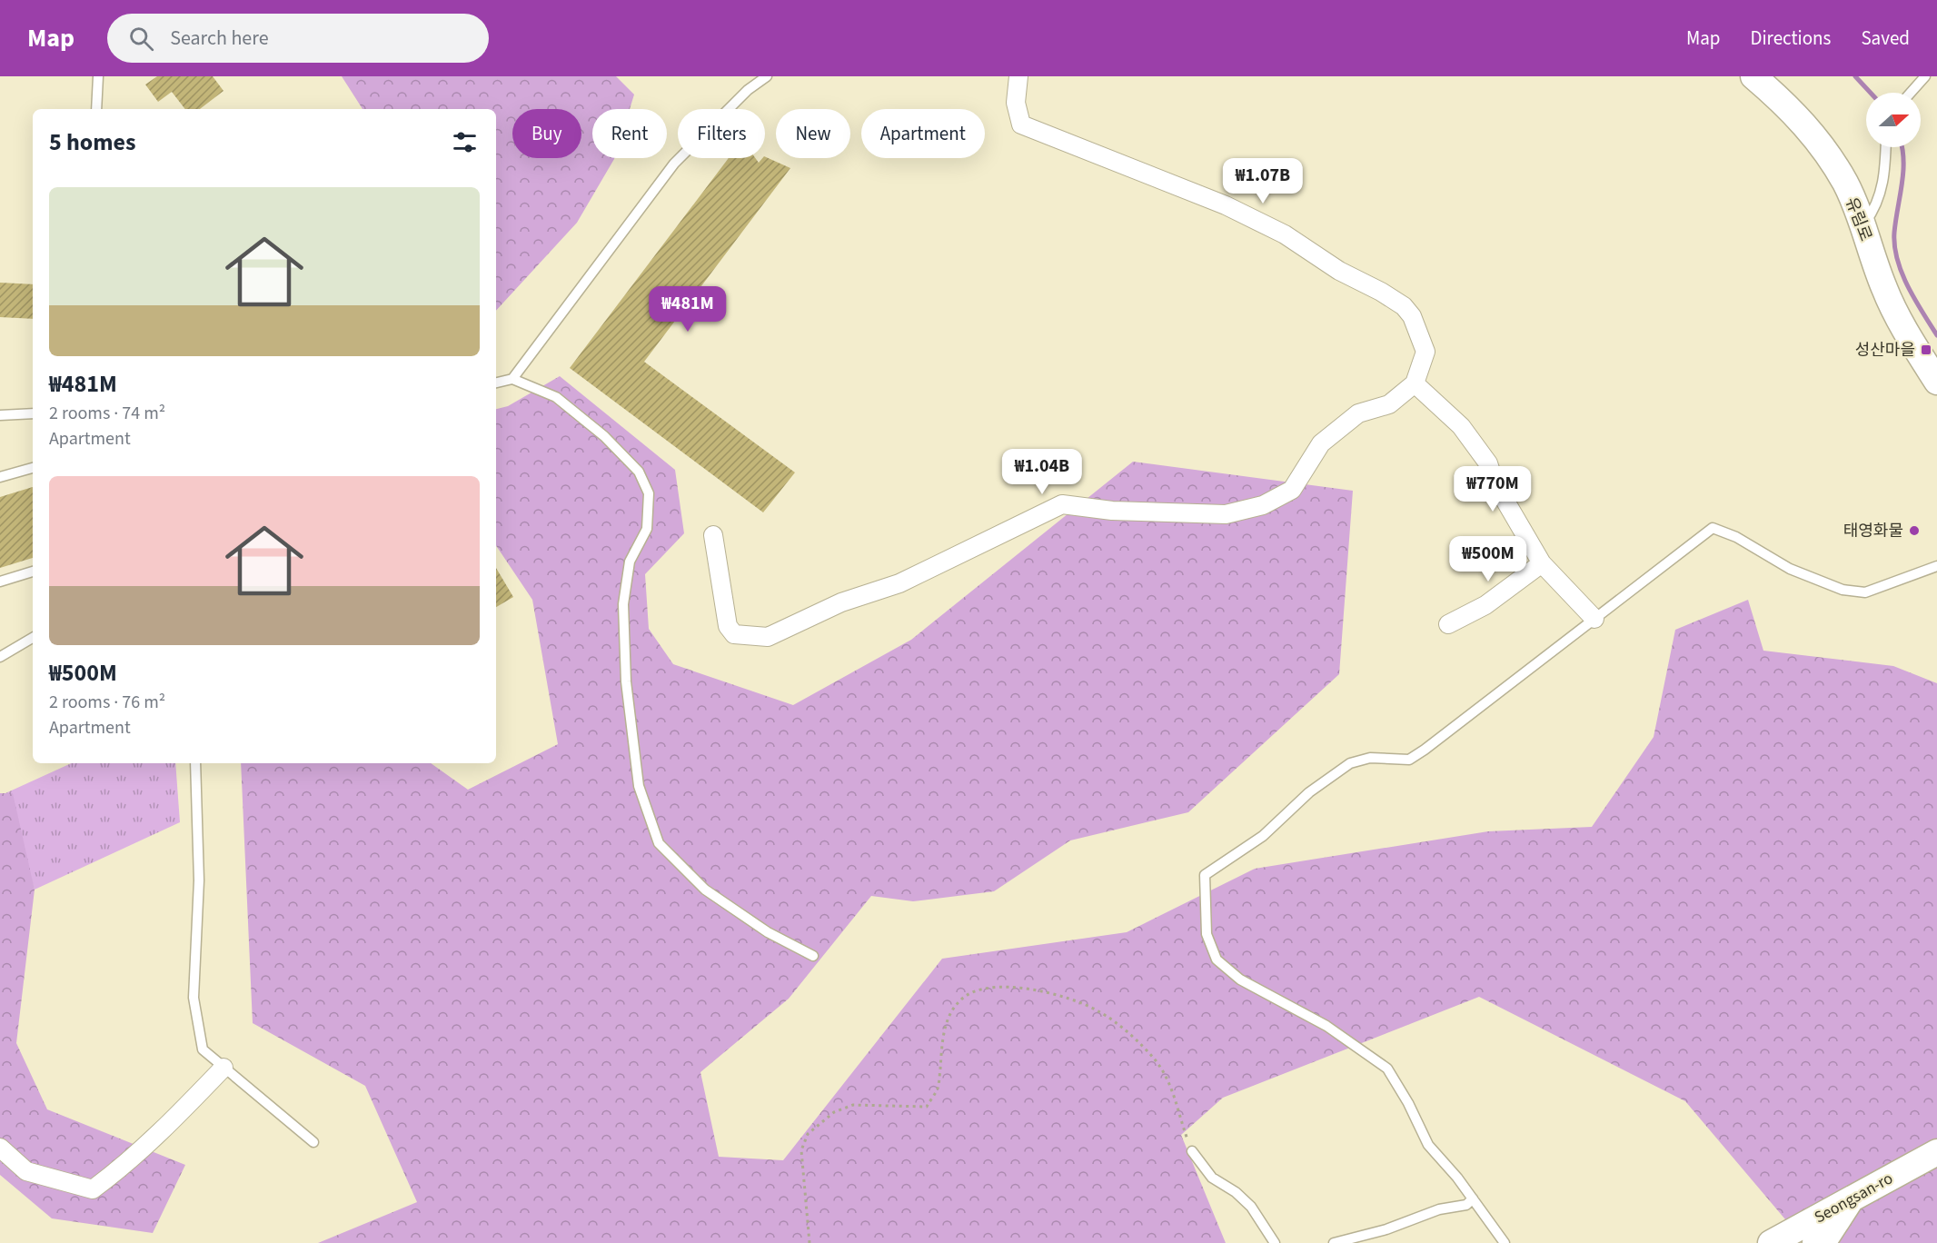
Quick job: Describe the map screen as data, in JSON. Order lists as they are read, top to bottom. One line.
{"streets":{"street":["유림로","Seongsan-ro"]},"places":{"transit":["성산마을"],"other":["태영화물"]},"north":"right","page":{"header":"Map","search":"Search here","nav":["Map","Directions","Saved"],"chip":["Buy","Rent","Filters","New","Apartment"],"heading":"5 homes","price":["₩1.07B","₩481M","₩1.04B","₩770M","₩500M"],"list":[{"name":"₩481M","note":"2 rooms · 74 m² · Apartment"},{"name":"₩500M","note":"2 rooms · 76 m² · Apartment"}]}}
